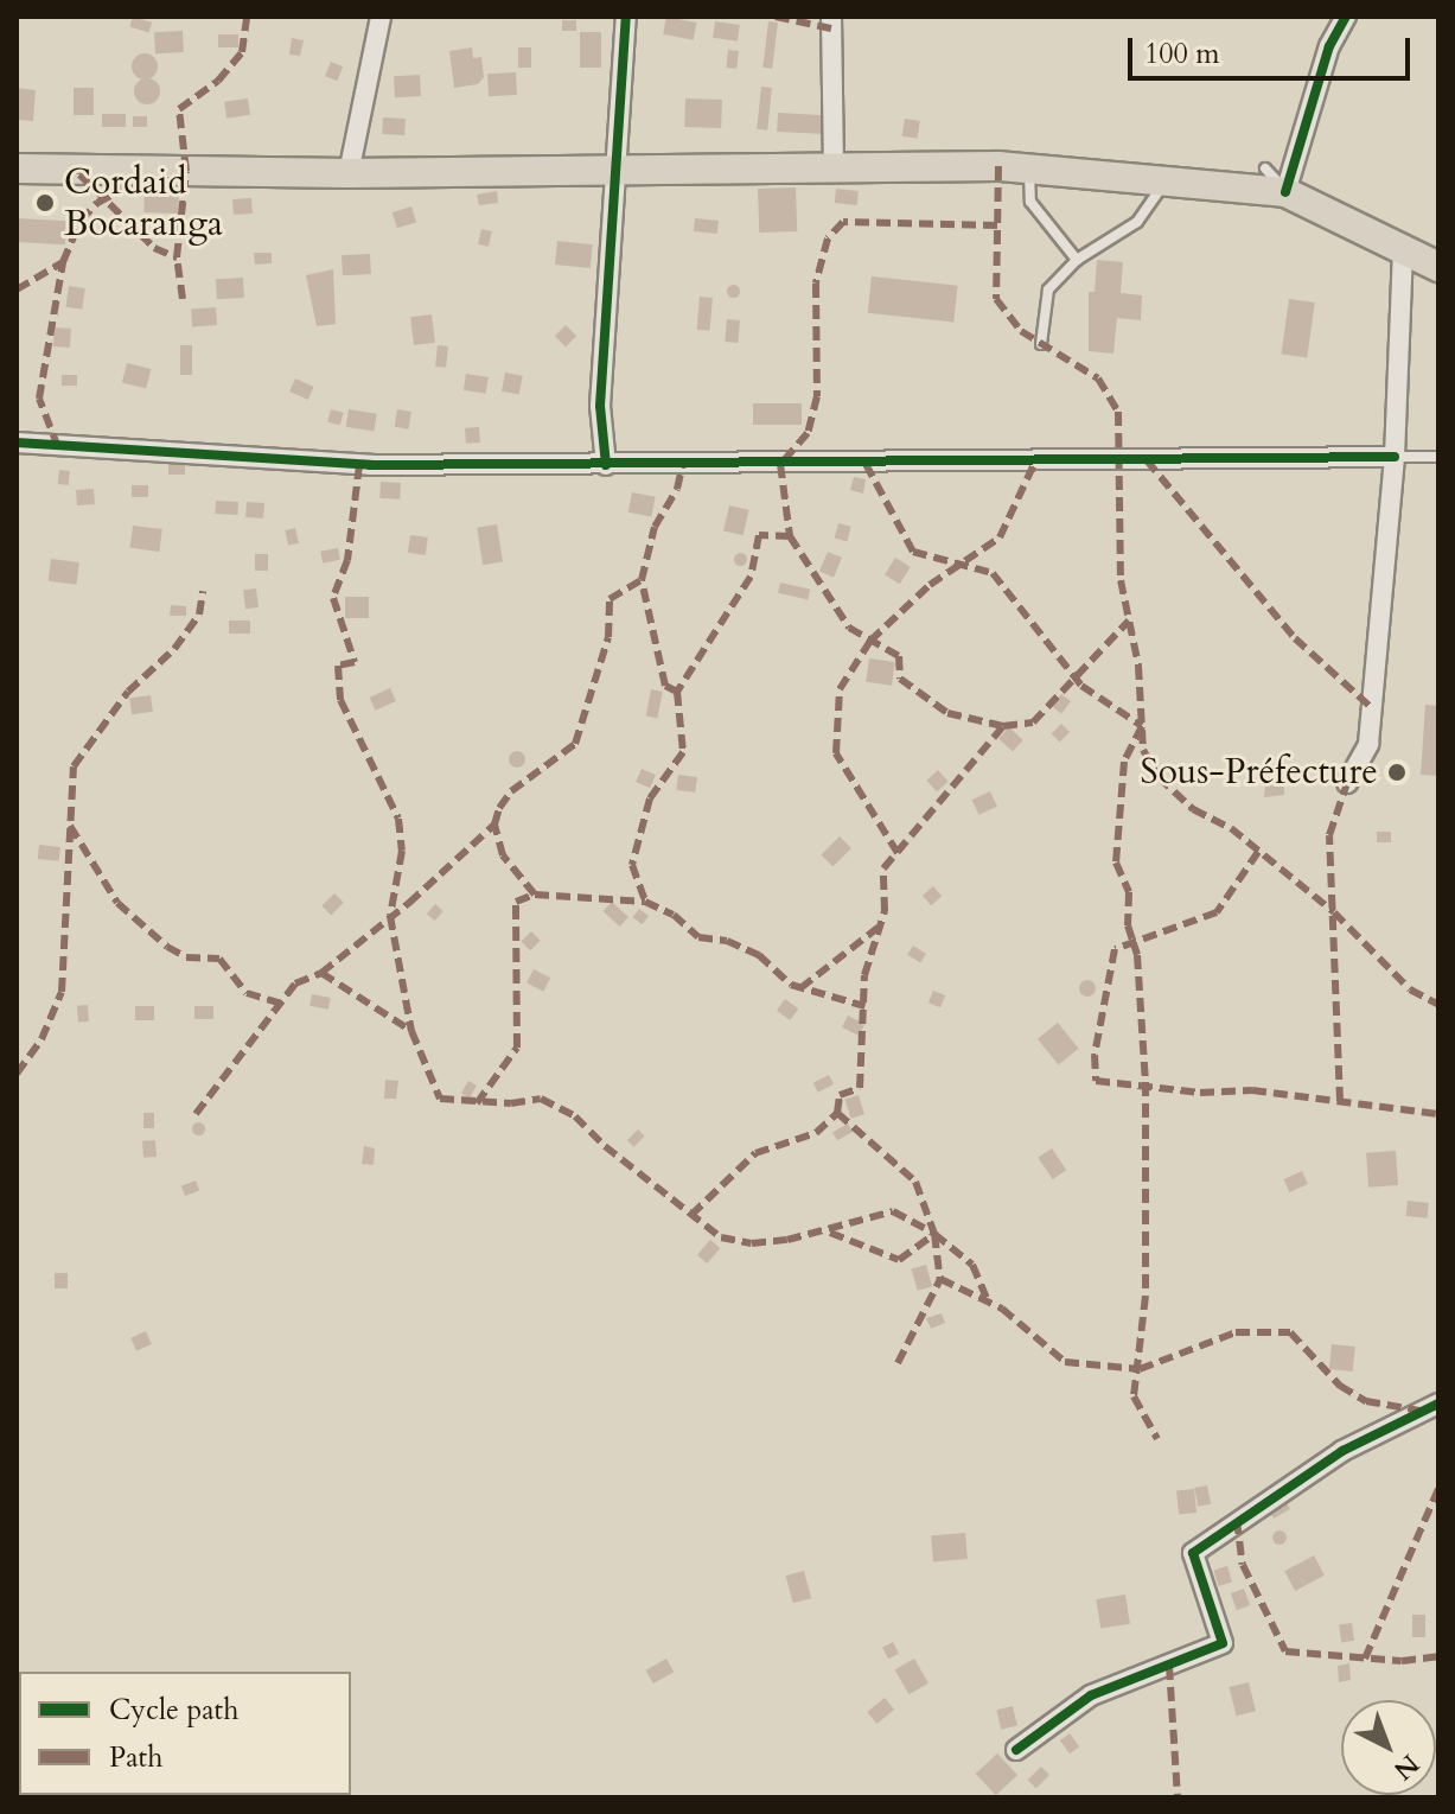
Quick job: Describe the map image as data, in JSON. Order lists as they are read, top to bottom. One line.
{"places":["Cordaid Bocaranga","Sous-Préfecture"],"legend":["Cycle path","Path"],"scale_bar":"100 m","north":"bottom right"}
